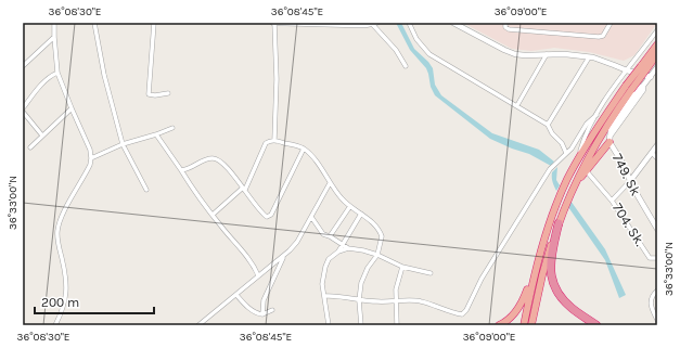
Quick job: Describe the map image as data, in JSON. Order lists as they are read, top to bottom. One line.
{"streets":{"street":["749. Sk","704. Sk."]},"crossings":[["749. Sk","704. Sk."]],"scale_bar":"200 m","coordinates":["36°08'30\"E","36°08'45\"E","36°09'00\"E","36°33'00\"N"]}
